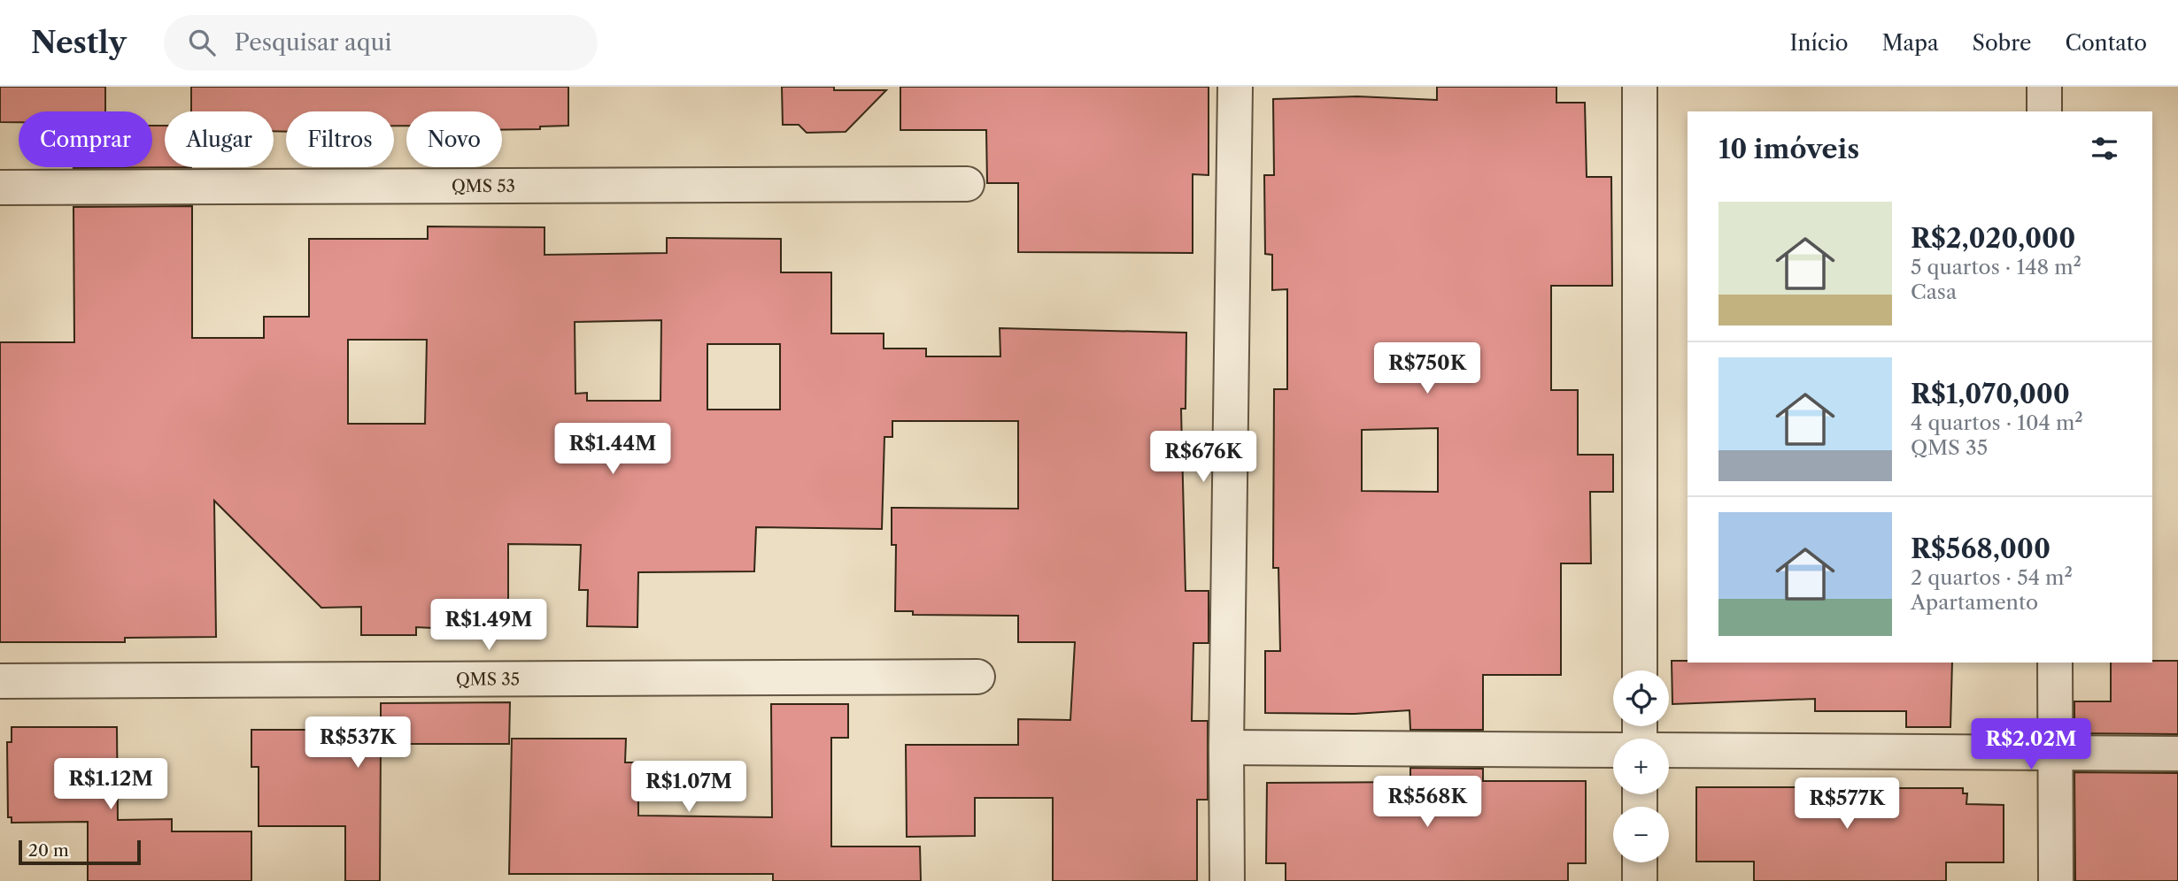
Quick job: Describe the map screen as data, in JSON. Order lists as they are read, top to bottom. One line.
{"streets":{"street":["QMS 53","QMS 35"]},"scale_bar":"20 m","page":{"header":"Nestly","search":"Pesquisar aqui","nav":["Início","Mapa","Sobre","Contato"],"chip":["Comprar","Alugar","Filtros","Novo"],"heading":"10 imóveis","list":[{"name":"R$2,020,000","note":"5 quartos · 148 m² · Casa"},{"name":"R$1,070,000","note":"4 quartos · 104 m² · QMS 35"},{"name":"R$568,000","note":"2 quartos · 54 m² · Apartamento"}],"price":["R$750K","R$1.44M","R$676K","R$1.49M","R$537K","R$2.02M","R$1.12M","R$1.07M","R$568K","R$577K"],"map_buttons":["+","−"],"scale":"20 m"}}
